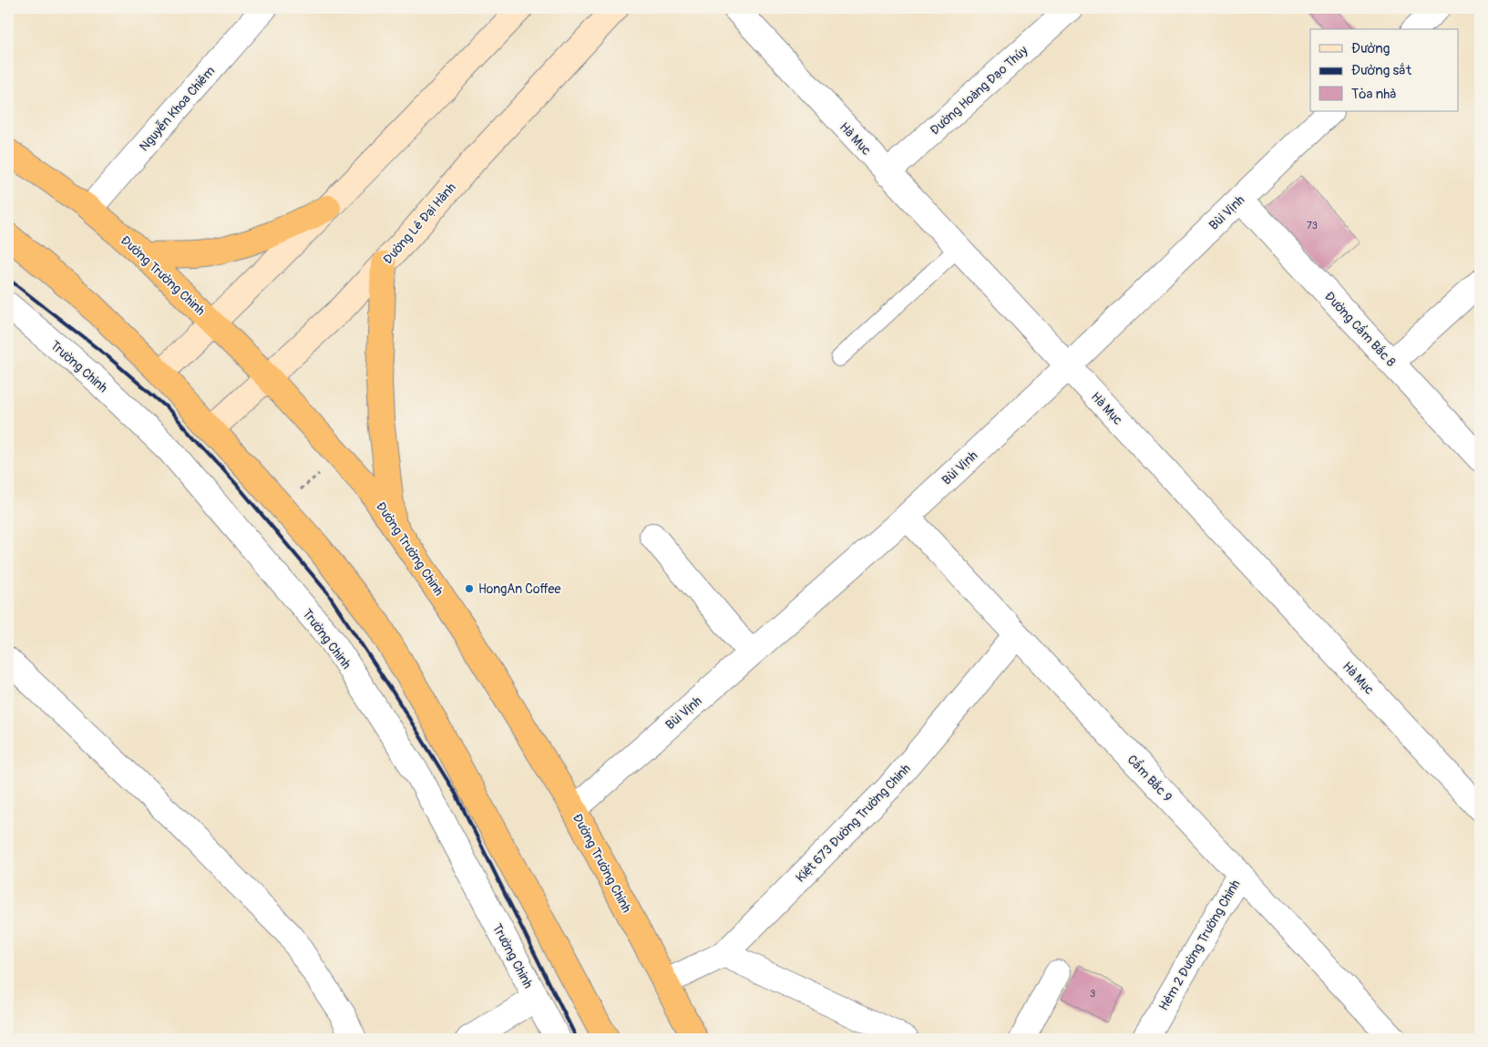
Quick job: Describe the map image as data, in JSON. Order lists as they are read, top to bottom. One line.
{"streets":{"highway":["Đường Trường Chinh"],"main road":["Đường Lê Đại Hành"],"street":["Đường Hoàng Đạo Thúy","Nguyễn Khoa Chiêm","Hà Mục","Bùi Vịnh","Đường Cẩm Bắc 8","Trường Chinh","Cẩm Bắc 9","Kiệt 673 Đường Trường Chinh","Hẻm 2 Đường Trường Chinh"]},"crossings":[["Đường Hoàng Đạo Thúy","Hà Mục"],["Nguyễn Khoa Chiêm","Đường Trường Chinh"],["Hà Mục","Bùi Vịnh"],["Bùi Vịnh","Đường Trường Chinh"],["Bùi Vịnh","Đường Cẩm Bắc 8"],["Bùi Vịnh","Cẩm Bắc 9"],["Đường Lê Đại Hành","Đường Trường Chinh"],["Đường Trường Chinh","Kiệt 673 Đường Trường Chinh"],["Cẩm Bắc 9","Kiệt 673 Đường Trường Chinh"],["Cẩm Bắc 9","Hẻm 2 Đường Trường Chinh"]],"places":["HongAn Coffee"],"house_numbers":["73","3"],"legend":["Đường","Đường sắt","Tòa nhà"]}
